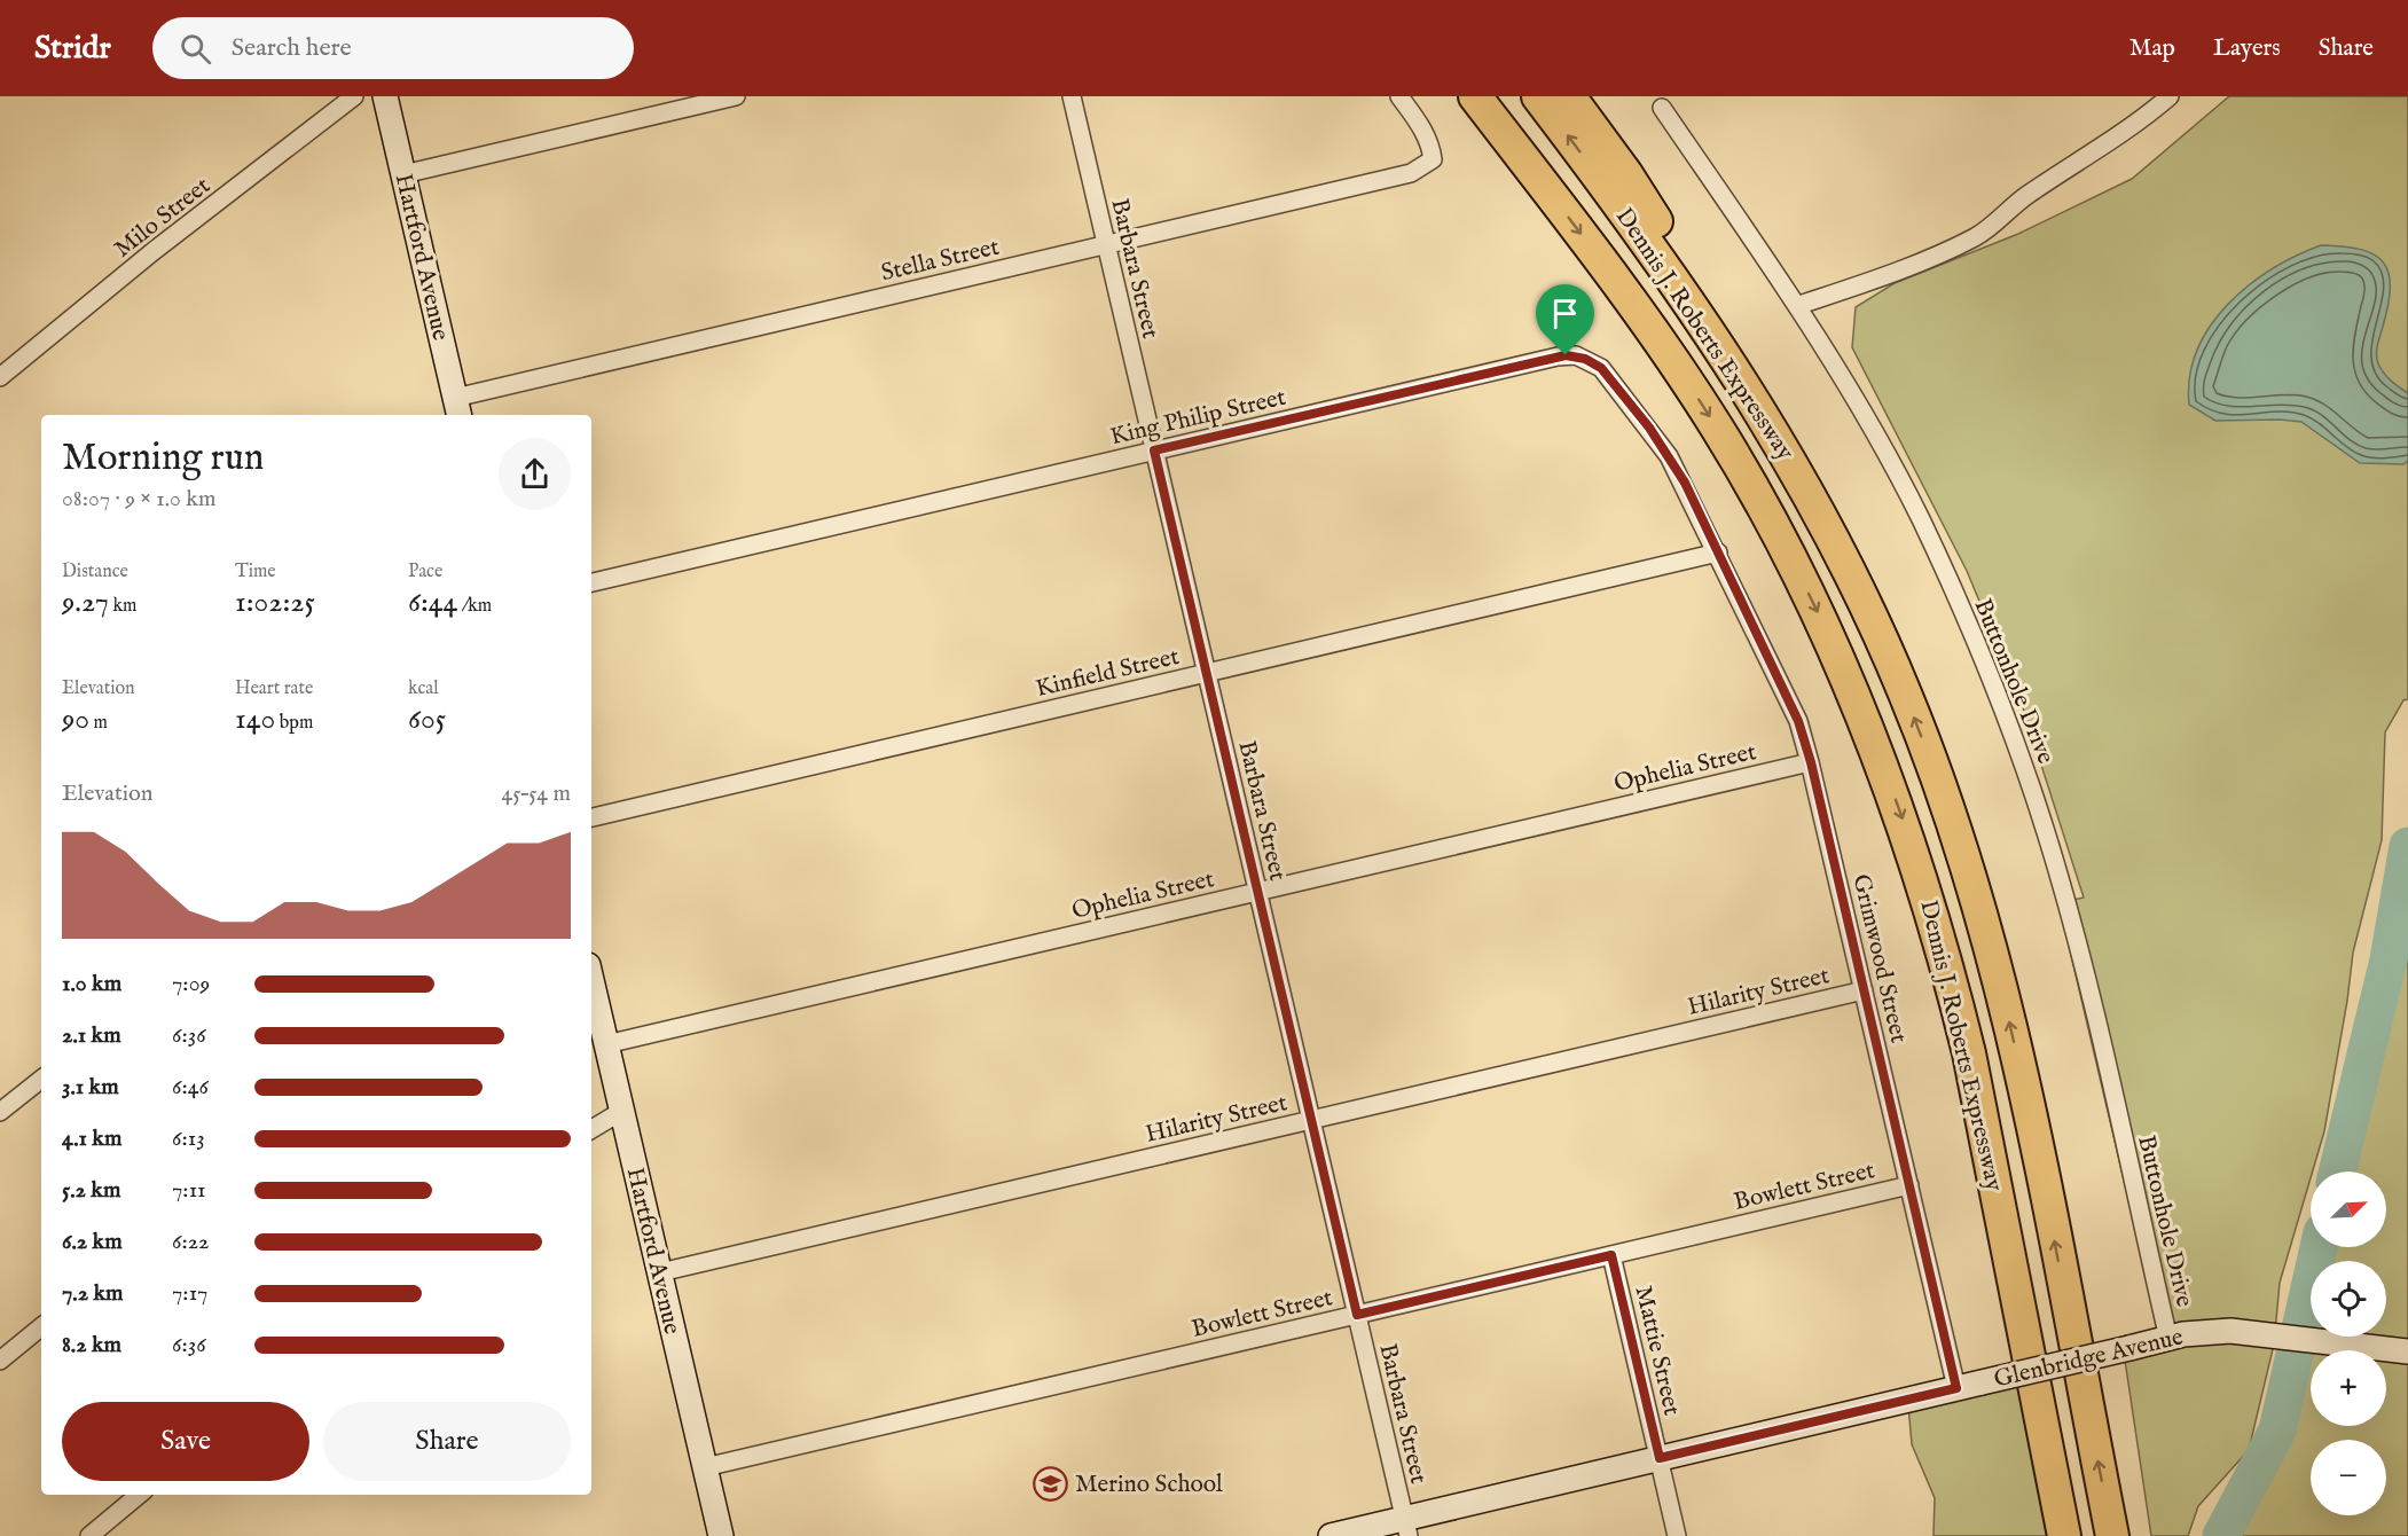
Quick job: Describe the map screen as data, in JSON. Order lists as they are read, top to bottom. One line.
{"streets":{"highway":["Dennis J. Roberts Expressway"],"main road":["Hartford Avenue","Glenbridge Avenue"],"street":["Milo Street","Stella Street","Barbara Street","King Philip Street","Kinfield Street","Buttonhole Drive","Ophelia Street","Grimwood Street","Hilarity Street","Bowlett Street","Mattie Street"]},"crossings":[["Hartford Avenue","Stella Street"],["Hartford Avenue","Ophelia Street"],["Hartford Avenue","Hilarity Street"],["Hartford Avenue","Bowlett Street"],["Stella Street","Barbara Street"],["Barbara Street","King Philip Street"],["Barbara Street","Kinfield Street"],["Barbara Street","Ophelia Street"],["Barbara Street","Hilarity Street"],["Barbara Street","Bowlett Street"],["Barbara Street","Glenbridge Avenue"],["King Philip Street","Kinfield Street"],["King Philip Street","Grimwood Street"],["Kinfield Street","Grimwood Street"],["Buttonhole Drive","Glenbridge Avenue"],["Ophelia Street","Grimwood Street"],["Grimwood Street","Hilarity Street"],["Grimwood Street","Bowlett Street"],["Grimwood Street","Glenbridge Avenue"],["Bowlett Street","Mattie Street"],["Mattie Street","Glenbridge Avenue"]],"places":{"school or university":["Merino School"]},"north":"top right","page":{"header":"Stridr","search":"Search here","nav":["Map","Layers","Share"],"heading":["Morning run","08:07 · 9 × 1.0 km"],"stats":[["Distance","9.27 km"],["Time","1:02:25"],["Pace","6:44 /km"],["Elevation","90 m"],["Heart rate","140 bpm"],["kcal","605"]],"chart":["Elevation","45–54 m"],"list":[{"name":"1.0 km","note":"7:09"},{"name":"2.1 km","note":"6:36"},{"name":"3.1 km","note":"6:46"},{"name":"4.1 km","note":"6:13"},{"name":"5.2 km","note":"7:11"},{"name":"6.2 km","note":"6:22"},{"name":"7.2 km","note":"7:17"},{"name":"8.2 km","note":"6:36"}],"map_buttons":["+","−"],"buttons":["Save","Share"]}}
